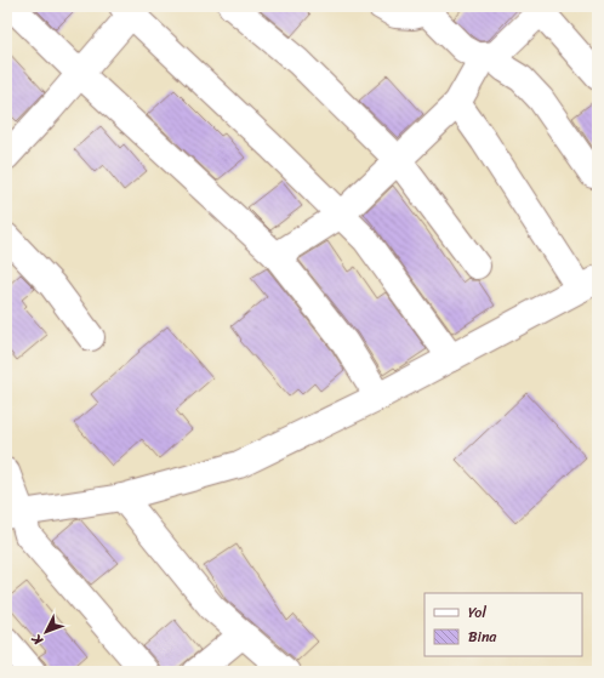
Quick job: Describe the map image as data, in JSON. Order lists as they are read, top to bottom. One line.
{"legend":["Yol","Bina"],"north":"bottom left"}
